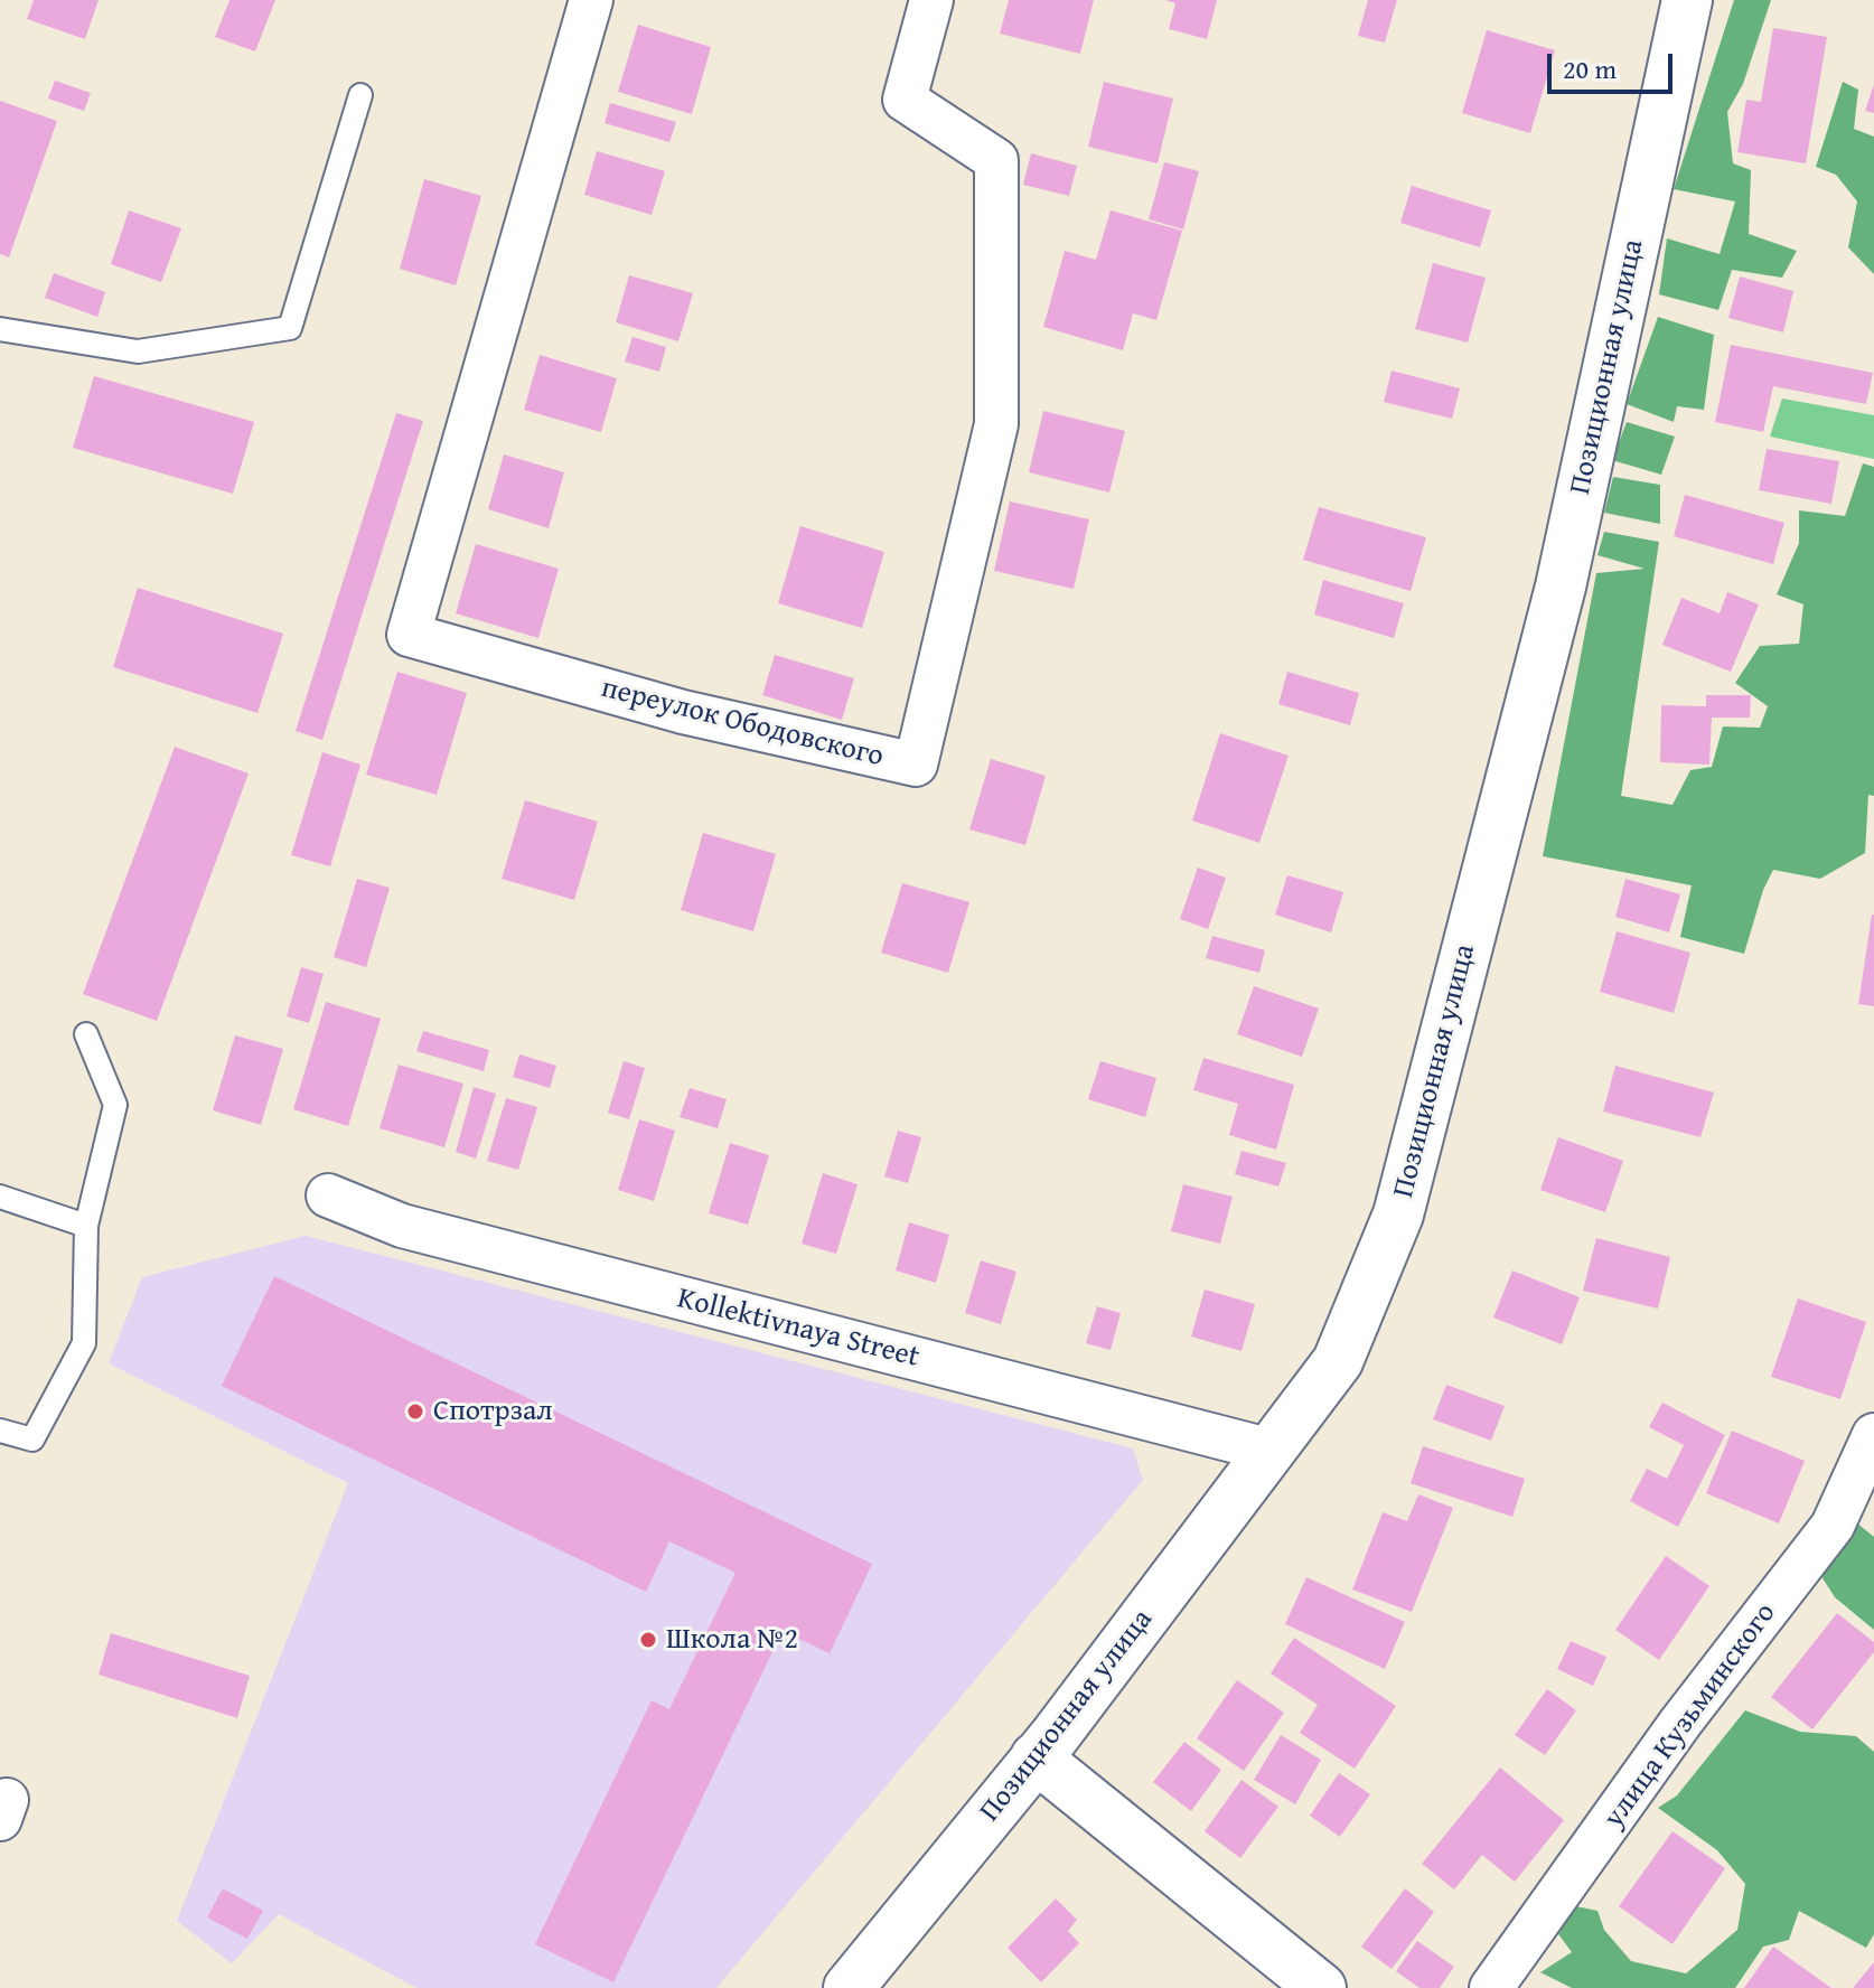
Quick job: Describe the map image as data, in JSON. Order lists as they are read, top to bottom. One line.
{"streets":{"street":["Позиционная улица","переулок Ободовского","Kollektivnaya Street","улица Кузьминского"]},"crossings":[["Позиционная улица","Kollektivnaya Street"]],"places":["Спотрзал","Школа №2"],"scale_bar":"20 m"}
